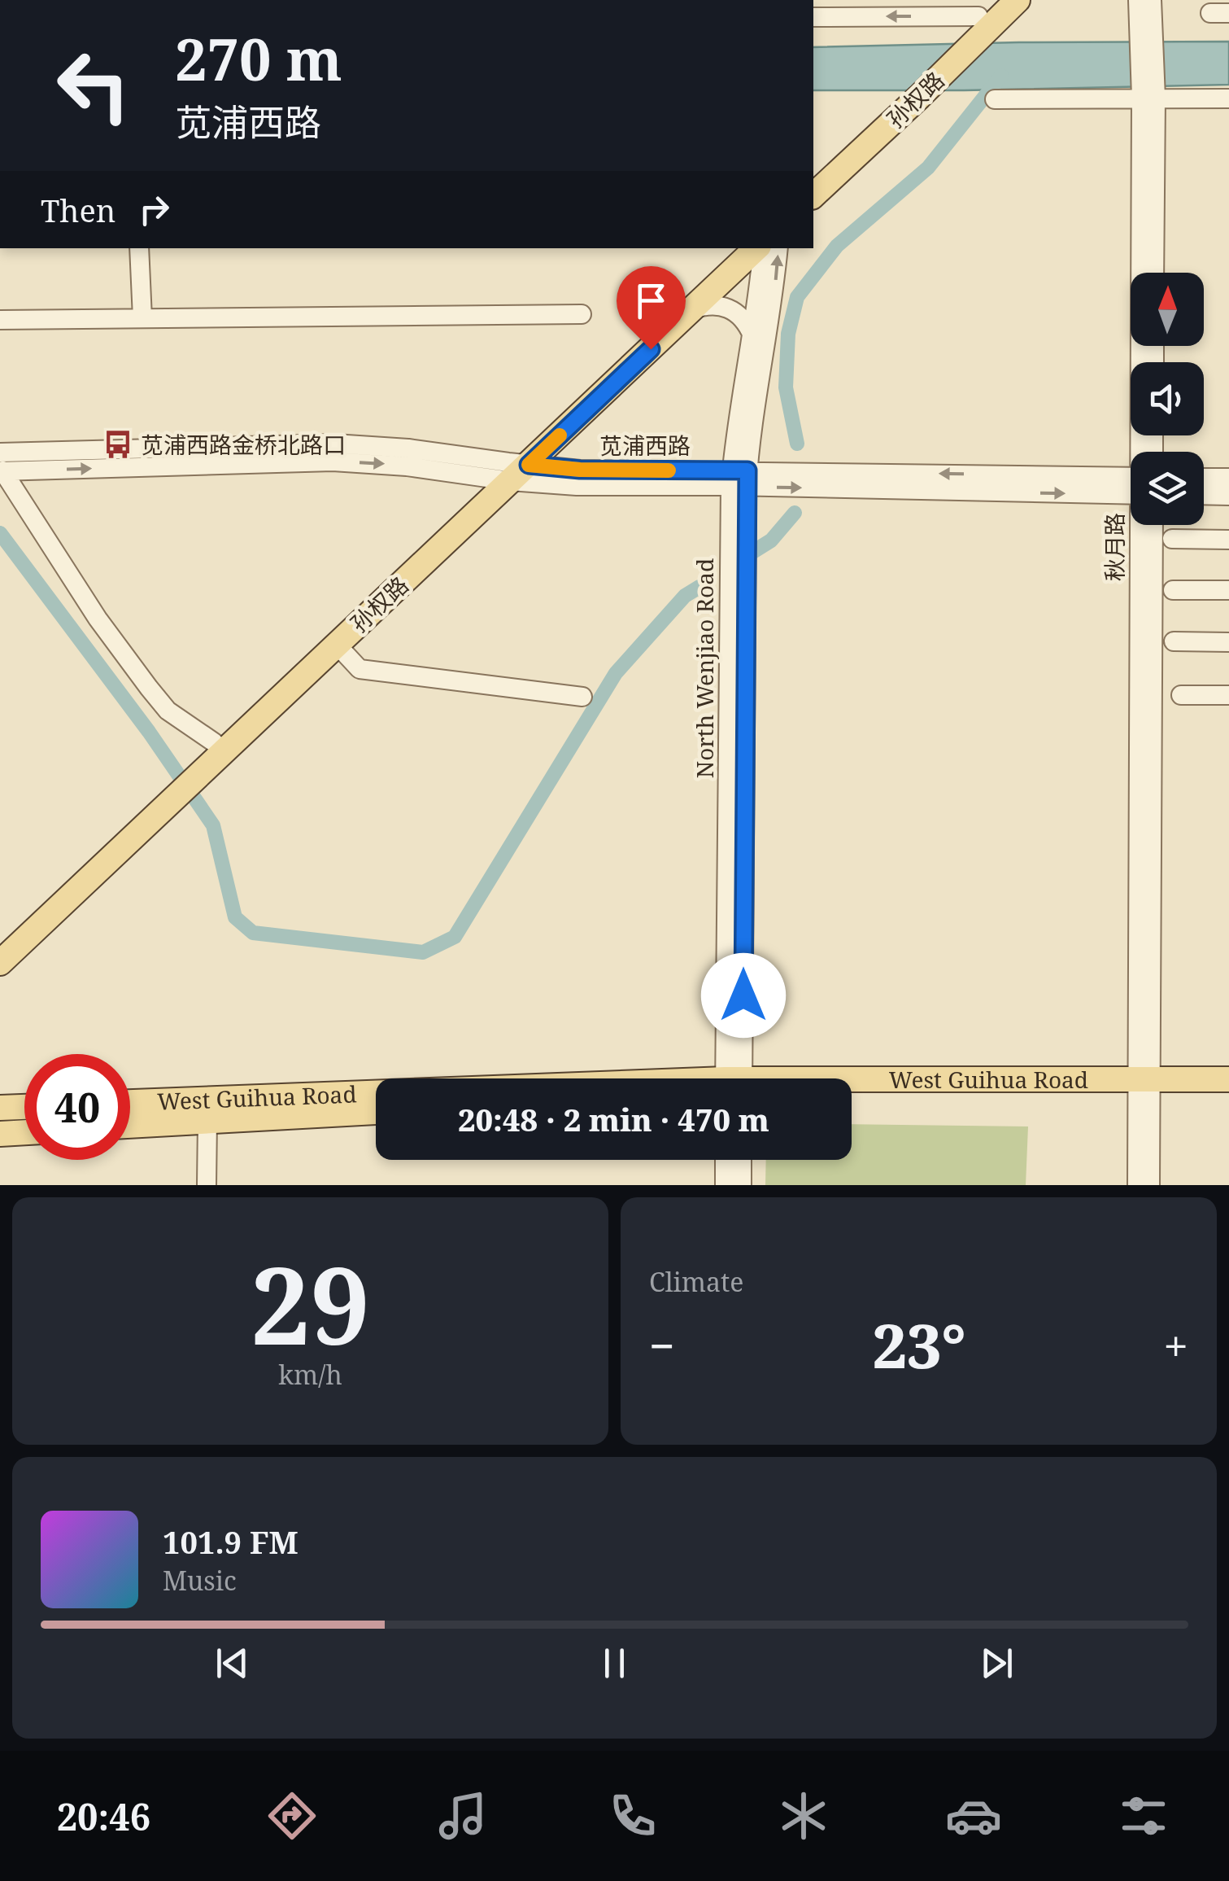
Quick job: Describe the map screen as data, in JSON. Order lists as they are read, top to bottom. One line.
{"streets":{"main road":["孙权路","West Guihua Road"],"street":["苋浦西路","秋月路","North Wenjiao Road"]},"crossings":[["孙权路","苋浦西路"],["苋浦西路","North Wenjiao Road"],["秋月路","West Guihua Road"]],"places":{"bus stop":["苋浦西路金桥北路口"]},"north":"top","page":{"turn":["270 m","苋浦西路"],"then":"Then","limit":"40","trip":"20:48 · 2 min · 470 m","tile":[["29","km/h"],"Climate"],"heat":["−","23°","+"],"song":["101.9 FM","Music"],"tabs":"20:46"}}
